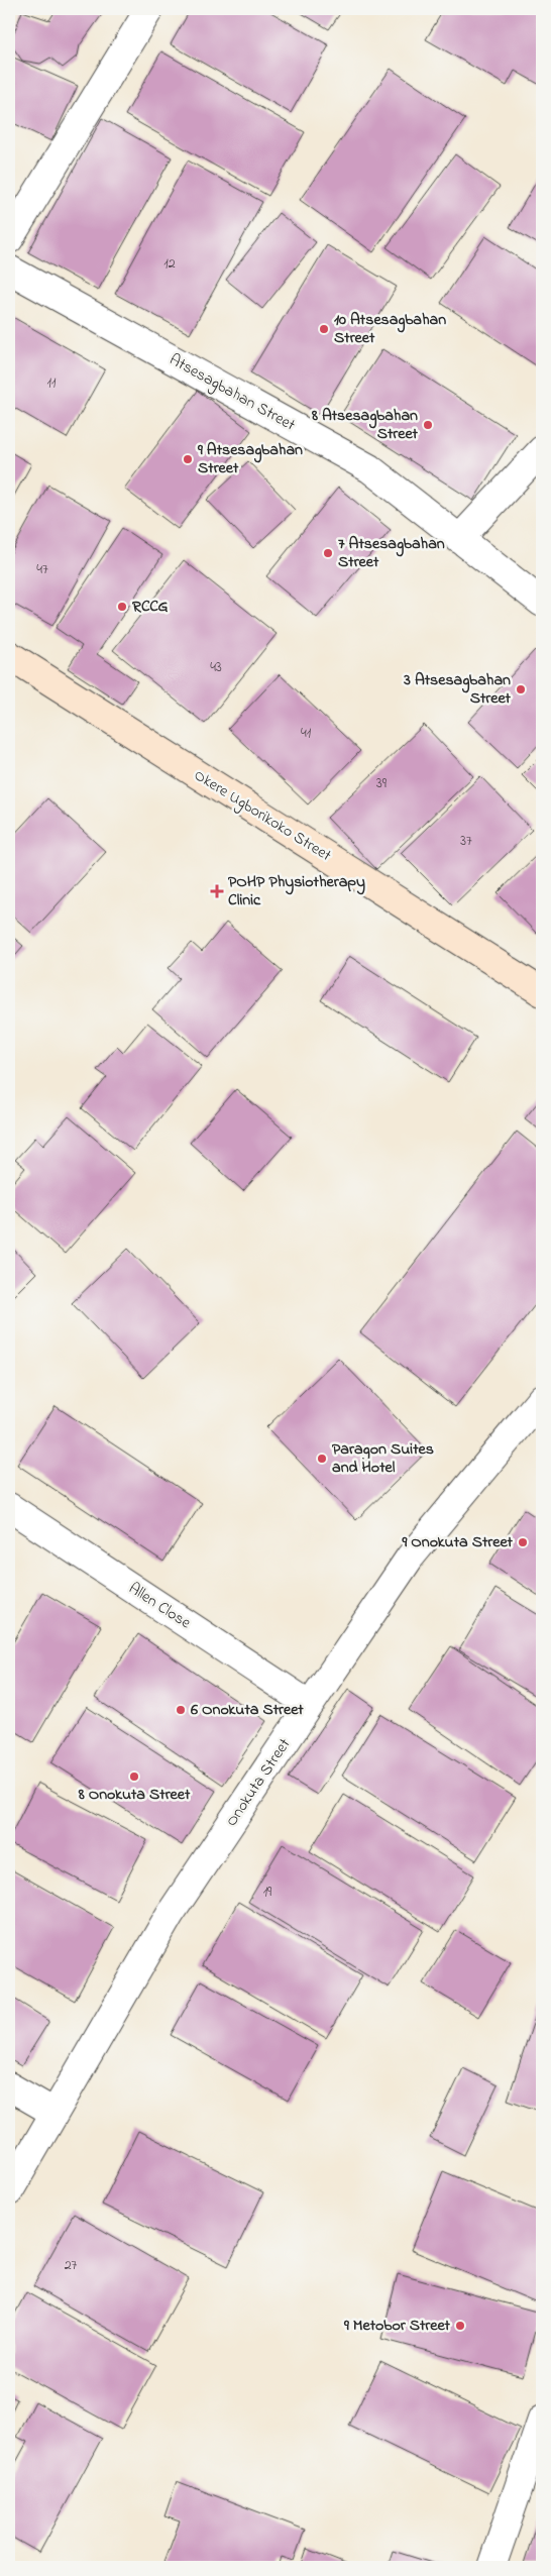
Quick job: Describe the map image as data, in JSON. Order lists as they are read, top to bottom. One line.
{"streets":{"street":["Atsesagbahan Street","Okere Ugborikoko Street","Allen Close","Onokuta Street"]},"crossings":[["Allen Close","Onokuta Street"]],"places":{"other":["10 Atsesagbahan Street","8 Atsesagbahan Street","9 Atsesagbahan Street","7 Atsesagbahan Street","RCCG","3 Atsesagbahan Street","Paragon Suites and Hotel","9 Onokuta Street","6 Onokuta Street","8 Onokuta Street","9 Metobor Street"],"health":["POHP Physiotherapy Clinic"]},"house_numbers":["12","11","47","43","41","39","37","19","27"]}
